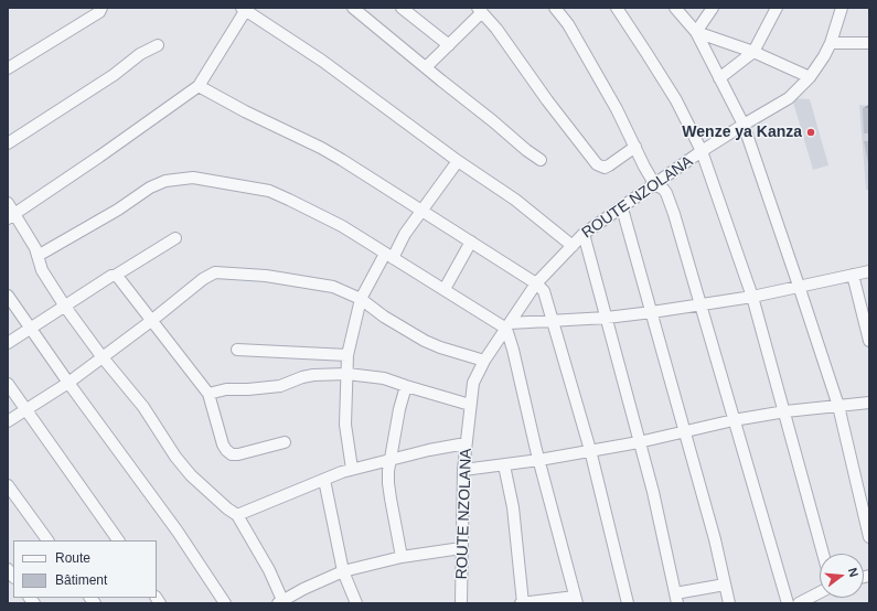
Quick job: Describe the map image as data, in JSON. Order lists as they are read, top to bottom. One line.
{"streets":{"street":["ROUTE NZOLANA"]},"places":["Wenze ya Kanza"],"legend":["Route","Bâtiment"],"north":"right"}
